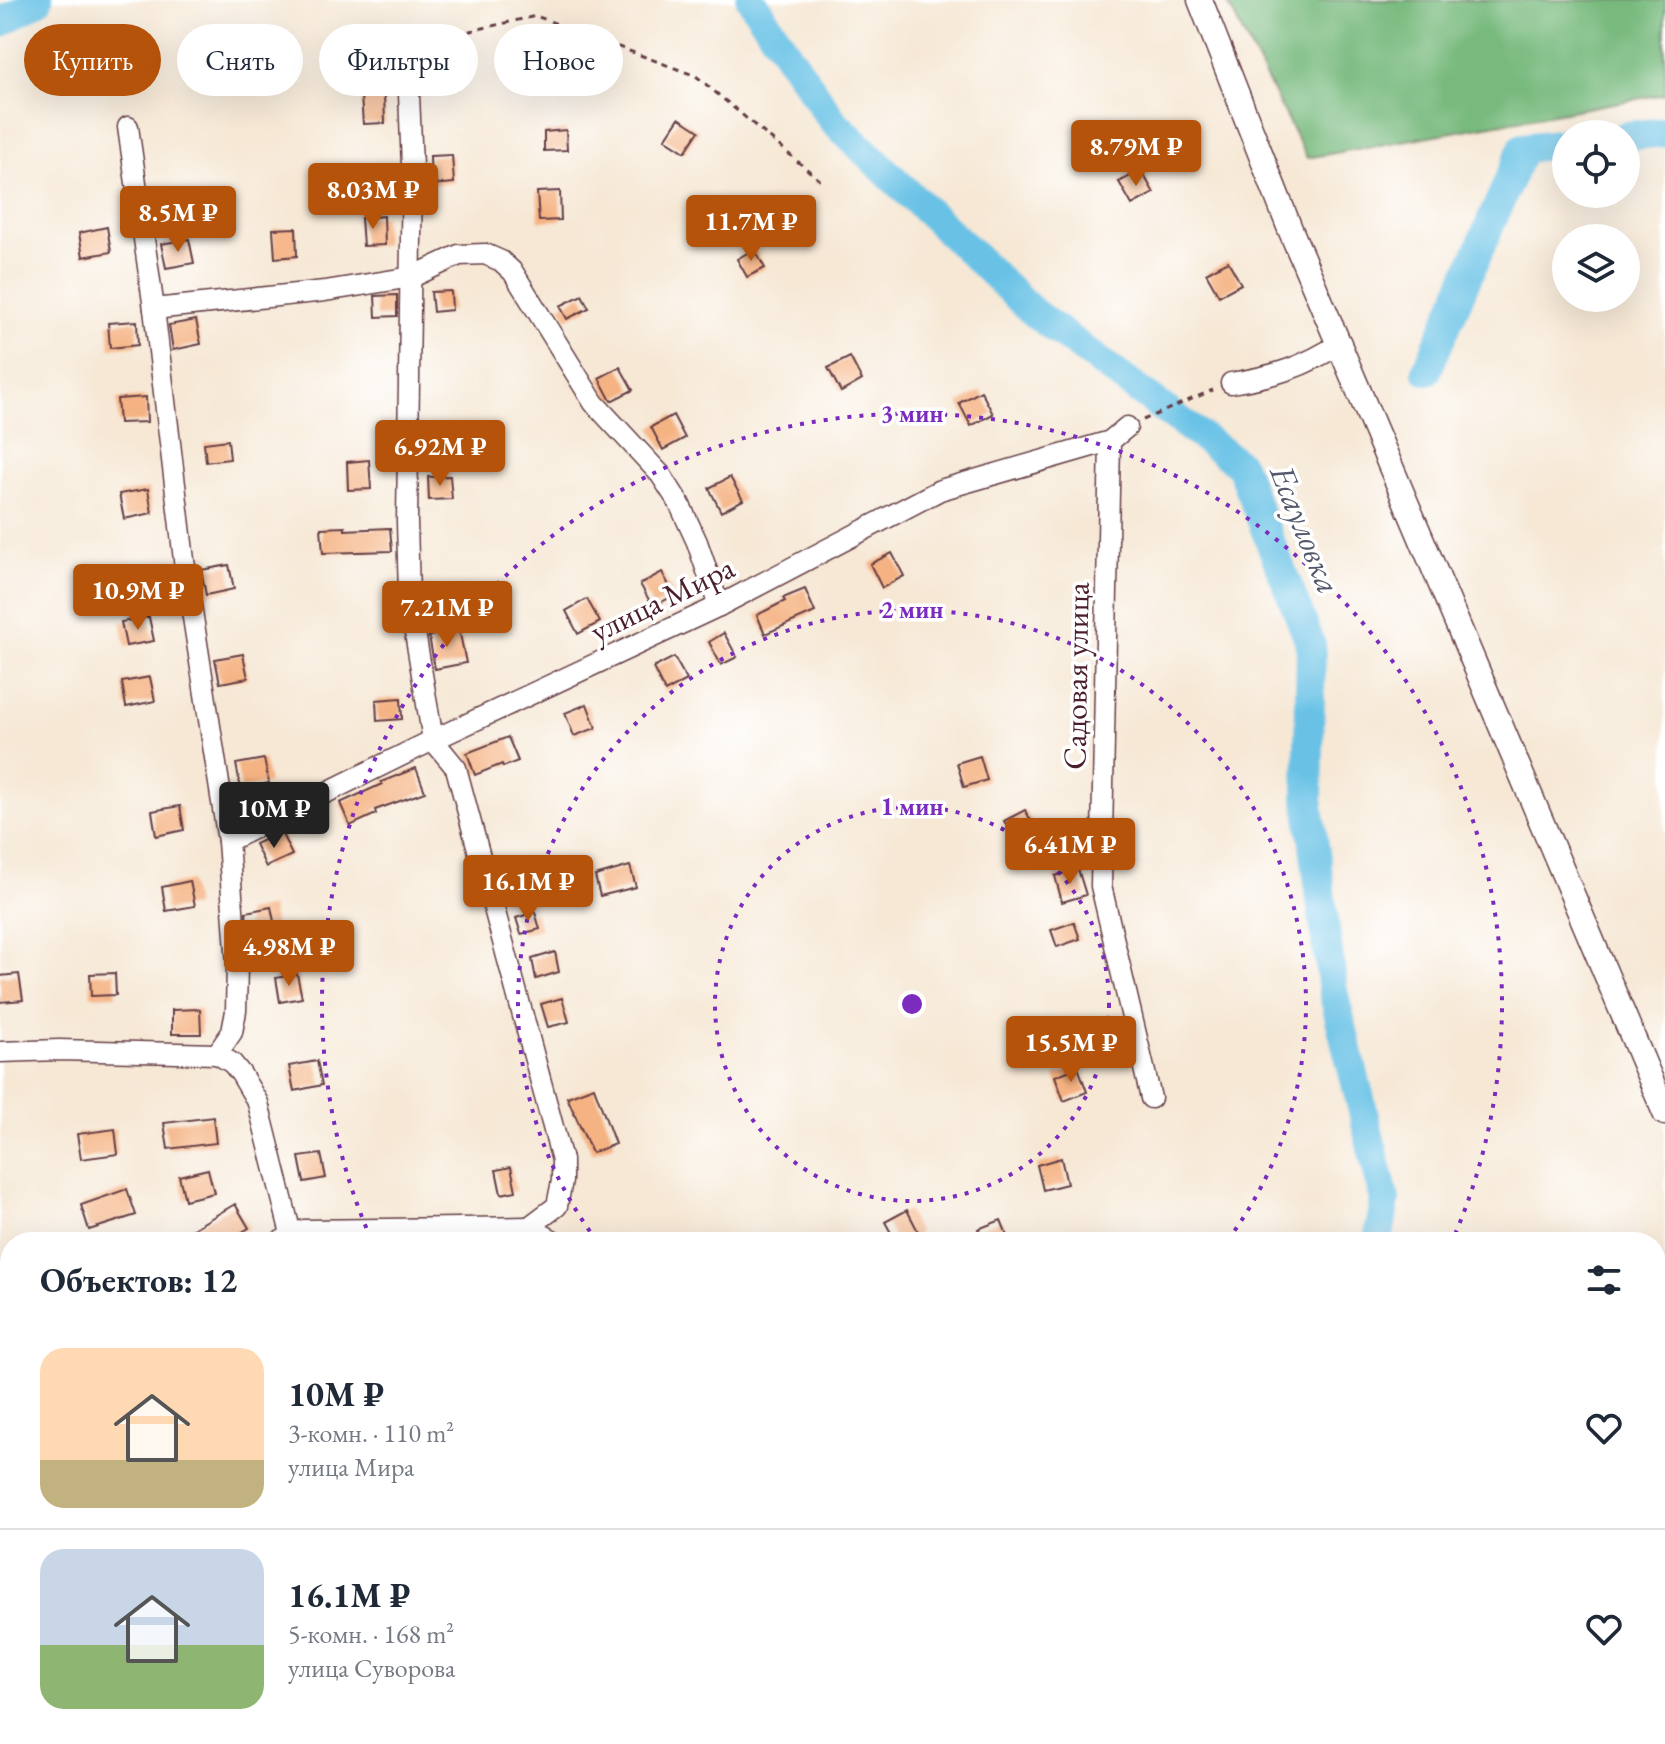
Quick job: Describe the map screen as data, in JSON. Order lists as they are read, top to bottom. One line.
{"streets":{"street":["улица Мира","Садовая улица"]},"crossings":[["улица Мира","Садовая улица"]],"water":["Есауловка"],"page":{"chip":["Купить","Снять","Фильтры","Новое"],"price":["8.79M ₽","8.03M ₽","8.5M ₽","11.7M ₽","6.92M ₽","10.9M ₽","7.21M ₽","10M ₽","6.41M ₽","16.1M ₽","4.98M ₽","15.5M ₽"],"heading":"Объектов: 12","list":[{"name":"10M ₽","note":"3-комн. · 110 m² · улица Мира"},{"name":"16.1M ₽","note":"5-комн. · 168 m² · улица Суворова"}]},"rings":["3 мин","2 мин","1 мин"]}
